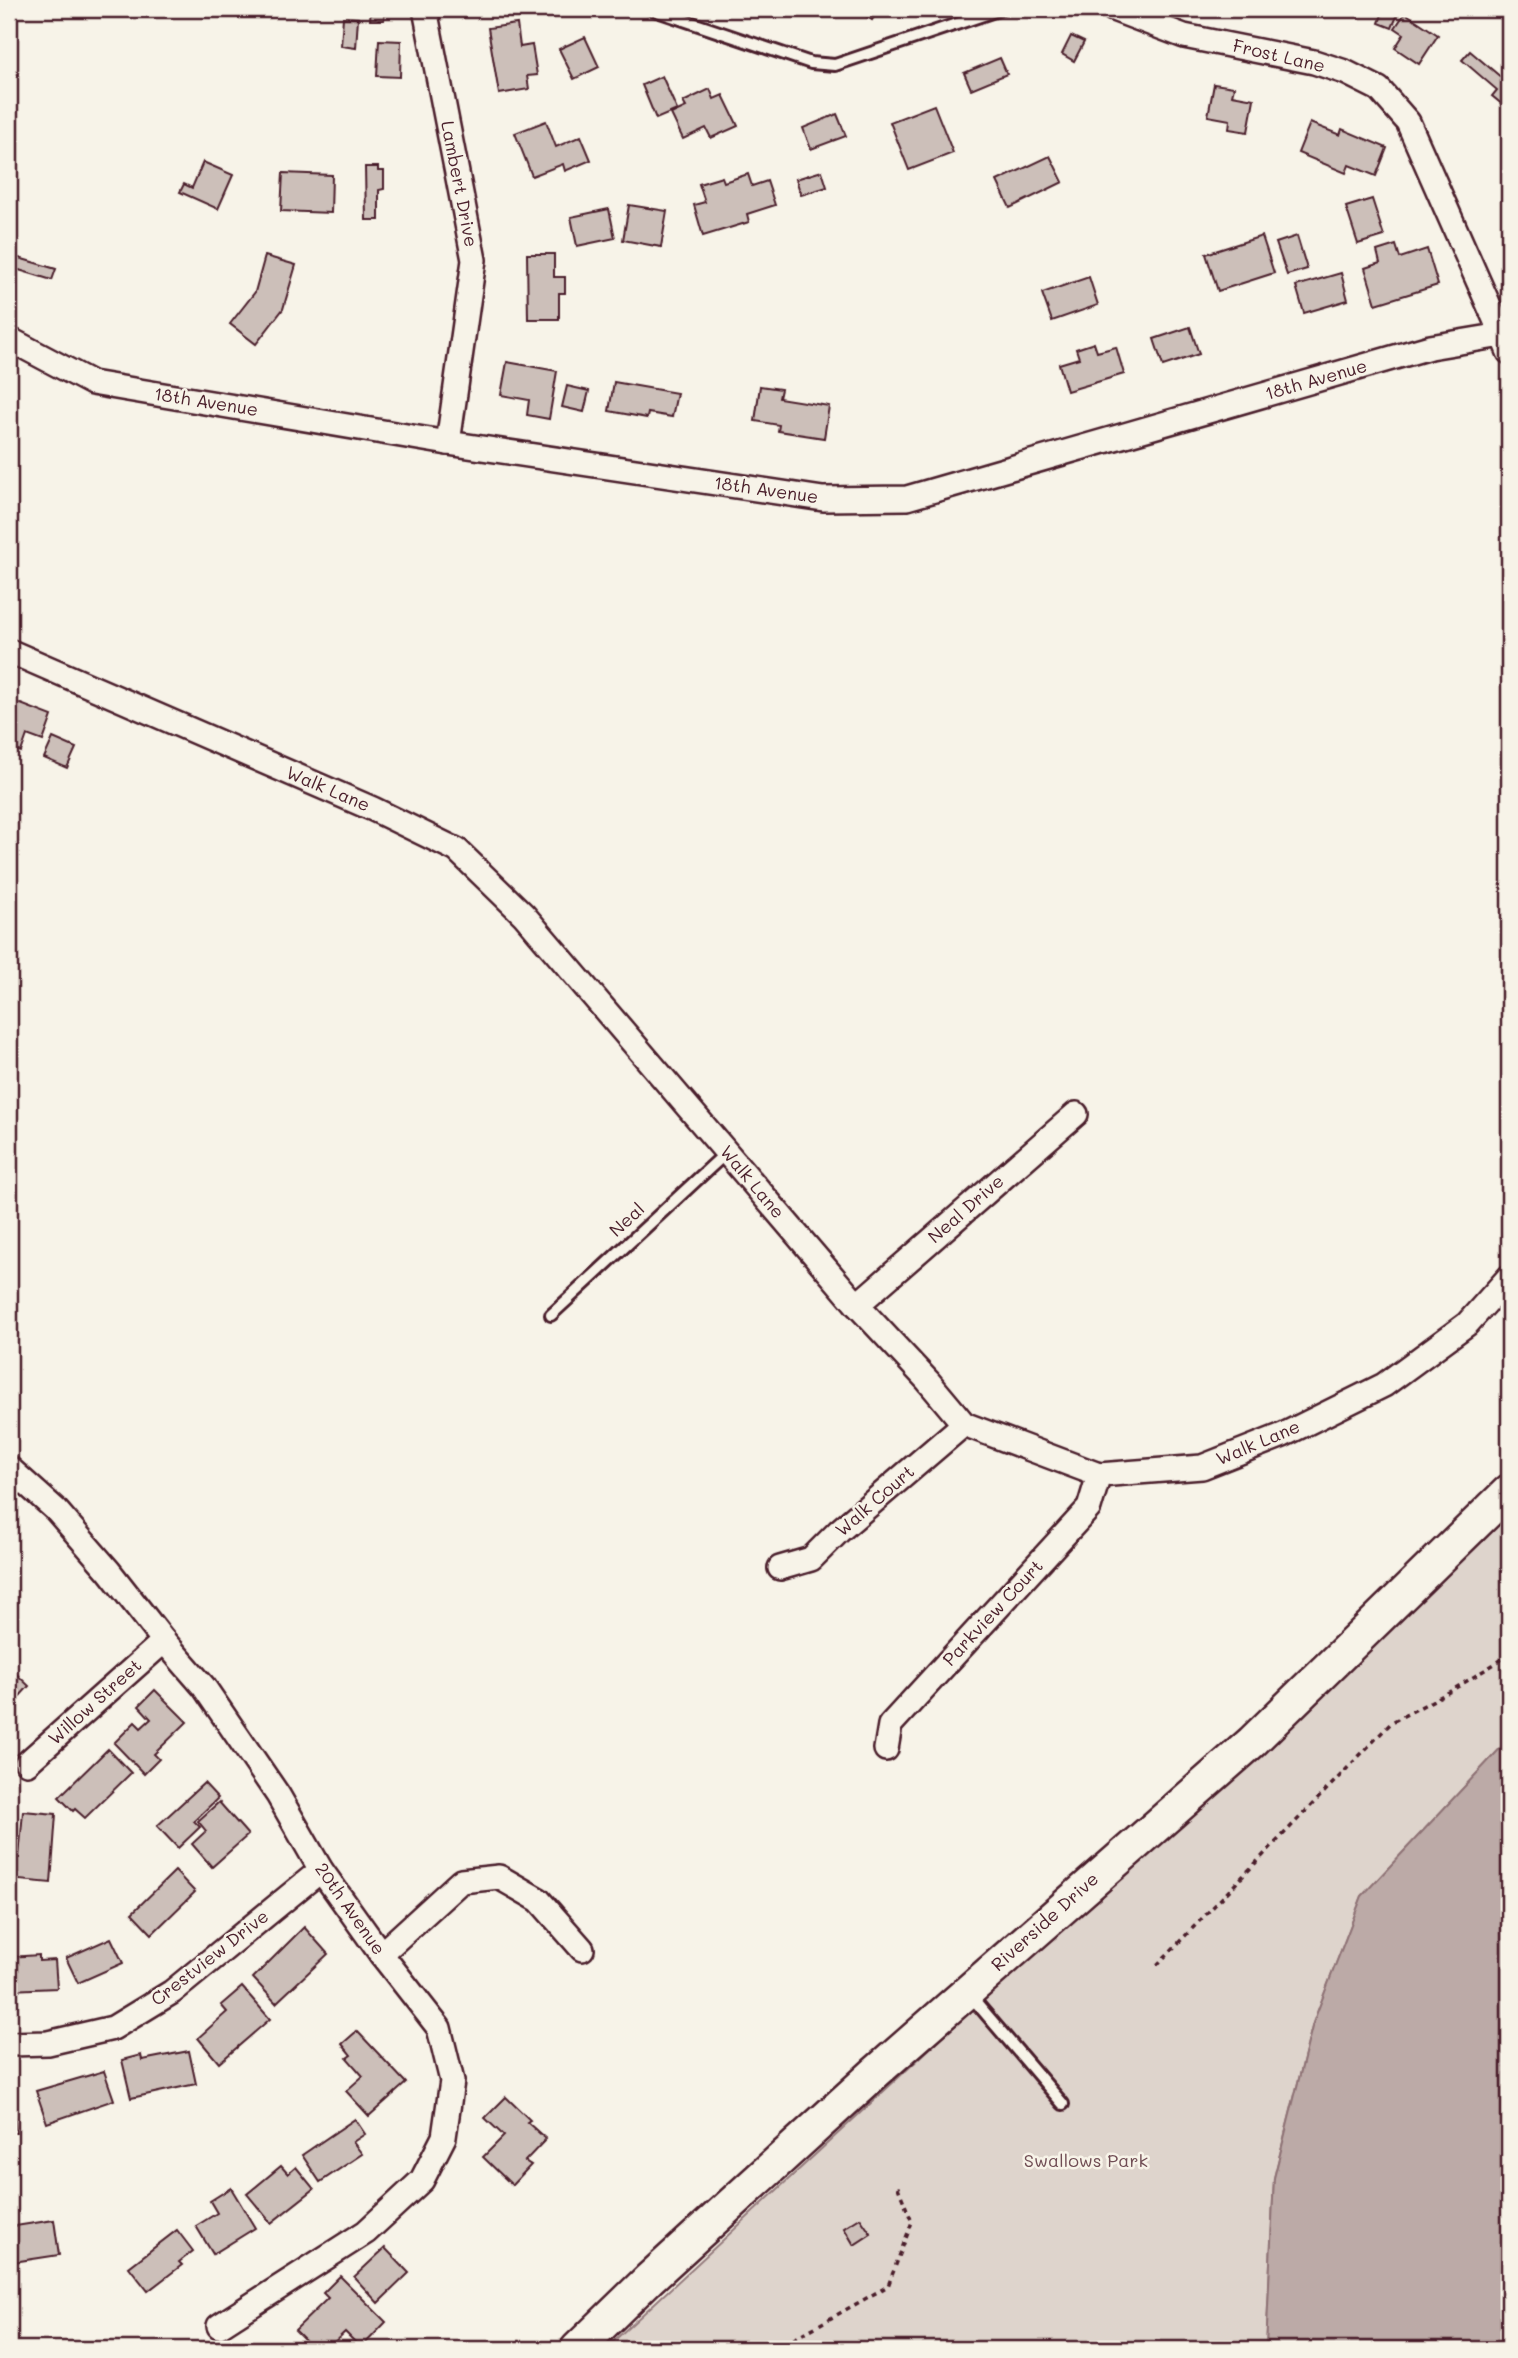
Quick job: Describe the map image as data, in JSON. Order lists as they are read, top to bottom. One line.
{"streets":{"main road":["Riverside Drive"],"street":["Frost Lane","Lambert Drive","18th Avenue","Walk Lane","Neal Drive","Walk Court","Parkview Court","Willow Street","20th Avenue","Crestview Drive"],"lane":["Neal"]},"crossings":[["Frost Lane","18th Avenue"],["Lambert Drive","18th Avenue"],["Walk Lane","Neal Drive"],["Walk Lane","Neal"],["Walk Lane","Walk Court"],["Walk Lane","Parkview Court"],["Willow Street","20th Avenue"],["20th Avenue","Crestview Drive"]],"parks":["Swallows Park"]}
